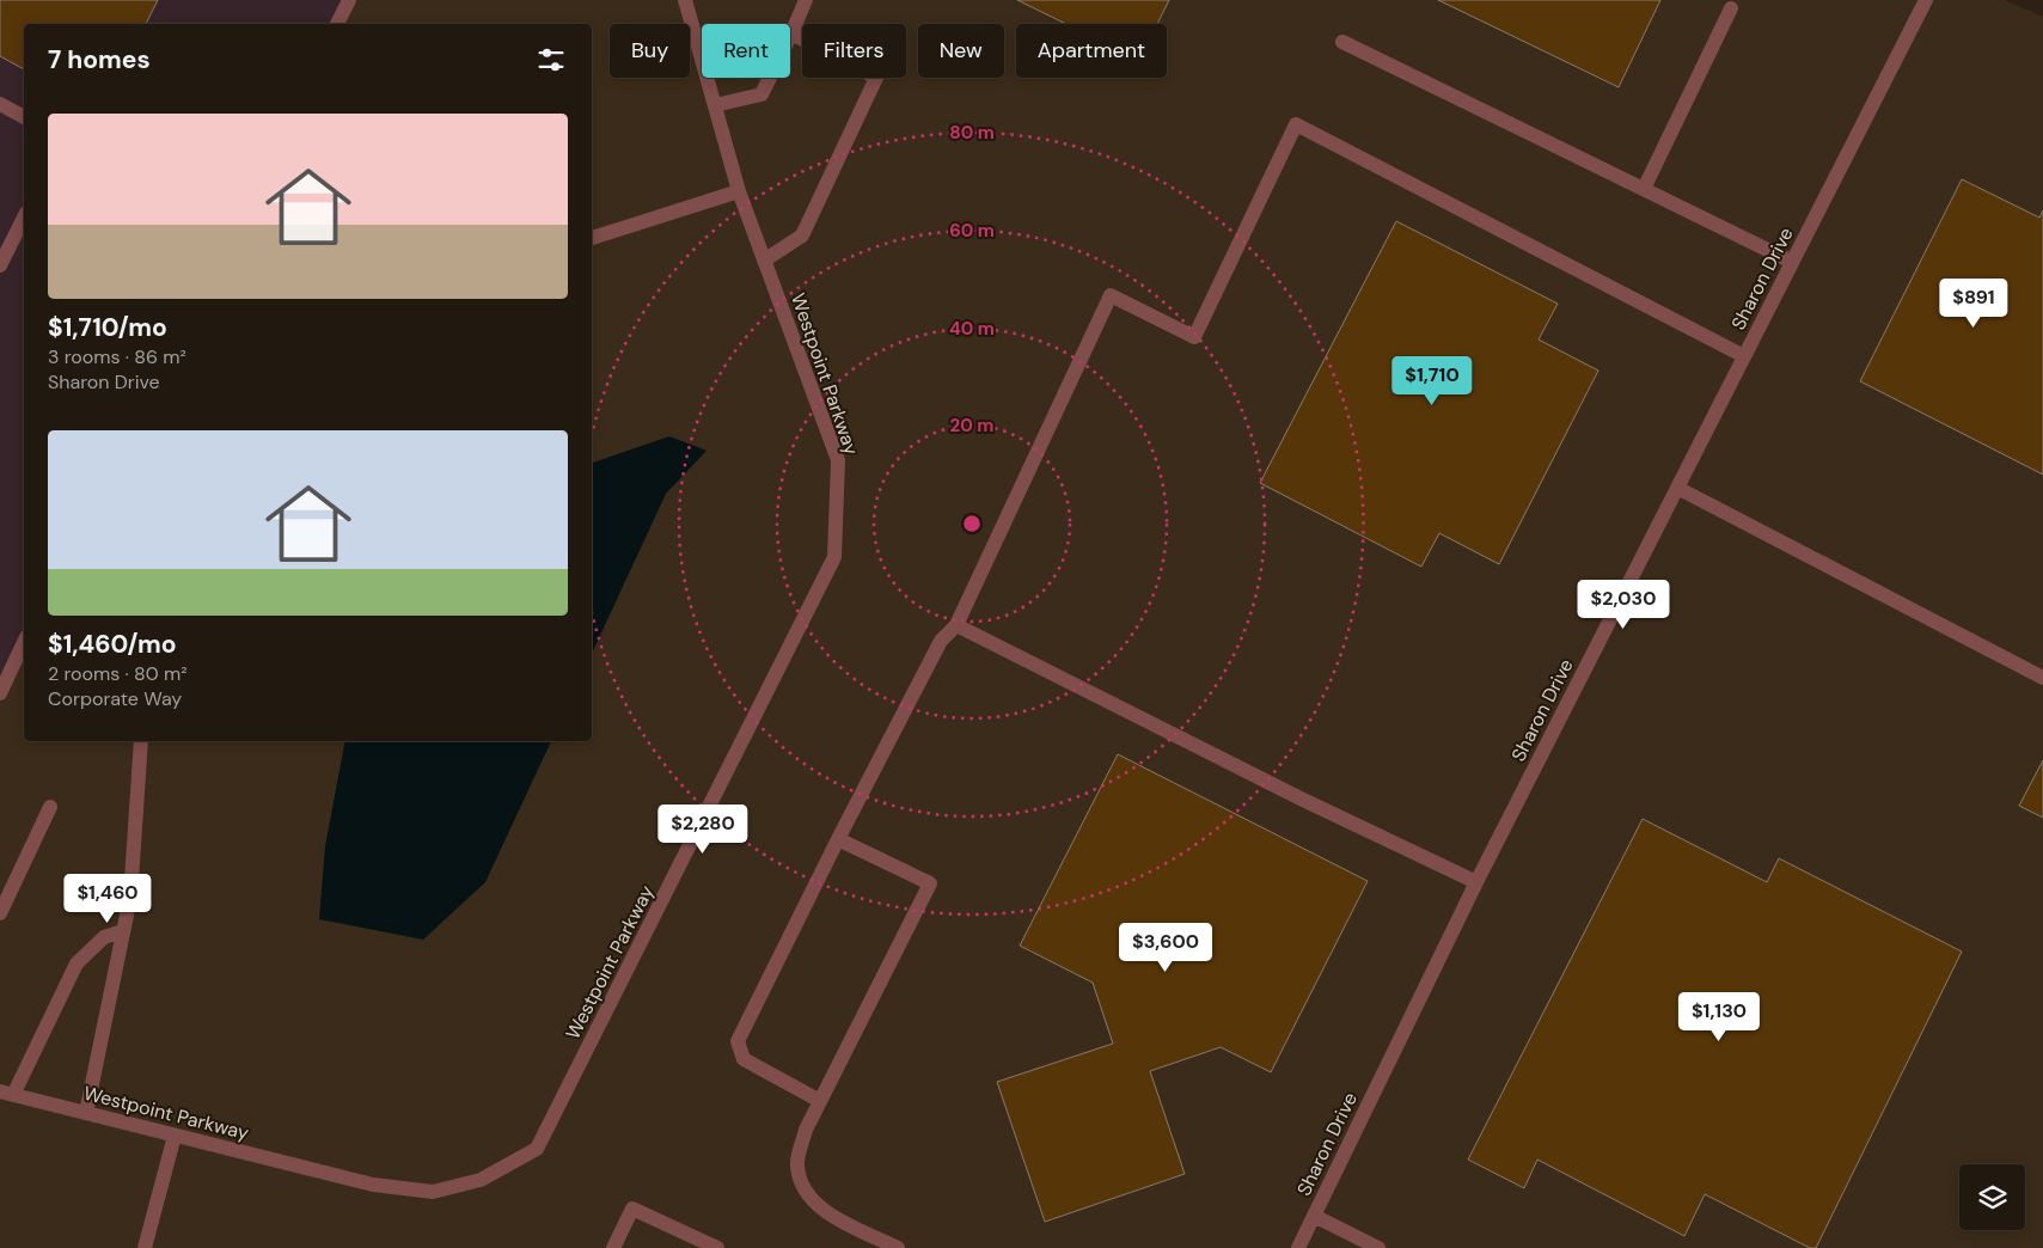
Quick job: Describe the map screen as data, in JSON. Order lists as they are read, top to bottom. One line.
{"streets":{"street":["Sharon Drive","Westpoint Parkway"]},"page":{"chip":["Buy","Rent","Filters","New","Apartment"],"heading":"7 homes","list":[{"name":"$1,710/mo","note":"3 rooms · 86 m² · Sharon Drive"},{"name":"$1,460/mo","note":"2 rooms · 80 m² · Corporate Way"}],"price":["$891","$1,710","$2,030","$2,280","$1,460","$3,600","$1,130"]},"rings":["80 m","60 m","40 m","20 m"]}
